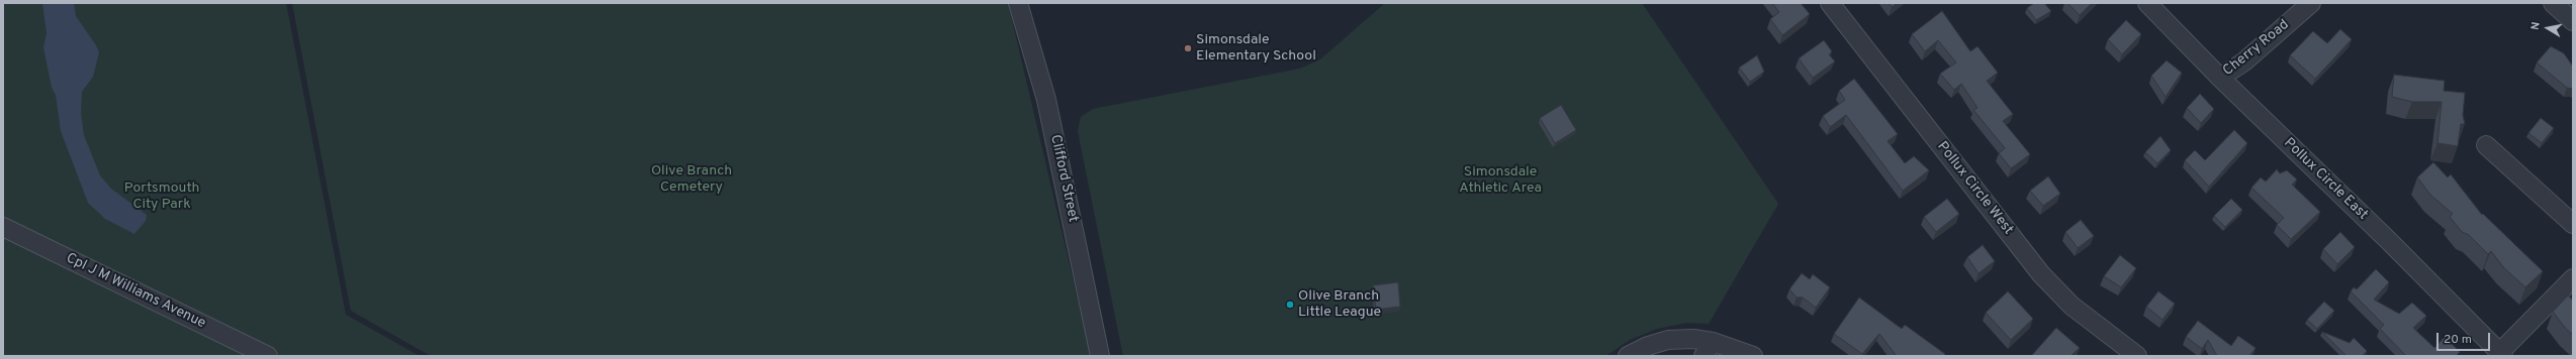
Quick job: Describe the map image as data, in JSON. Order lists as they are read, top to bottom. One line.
{"streets":{"street":["Cherry Road","Clifford Street","Pollux Circle East","Pollux Circle West","Cpl J M Williams Avenue"]},"crossings":[["Cherry Road","Pollux Circle East"]],"parks":["Olive Branch Cemetery","Simonsdale Athletic Area","Portsmouth City Park"],"places":["Simonsdale Elementary School","Olive Branch Little League"],"scale_bar":"20 m","north":"left"}
